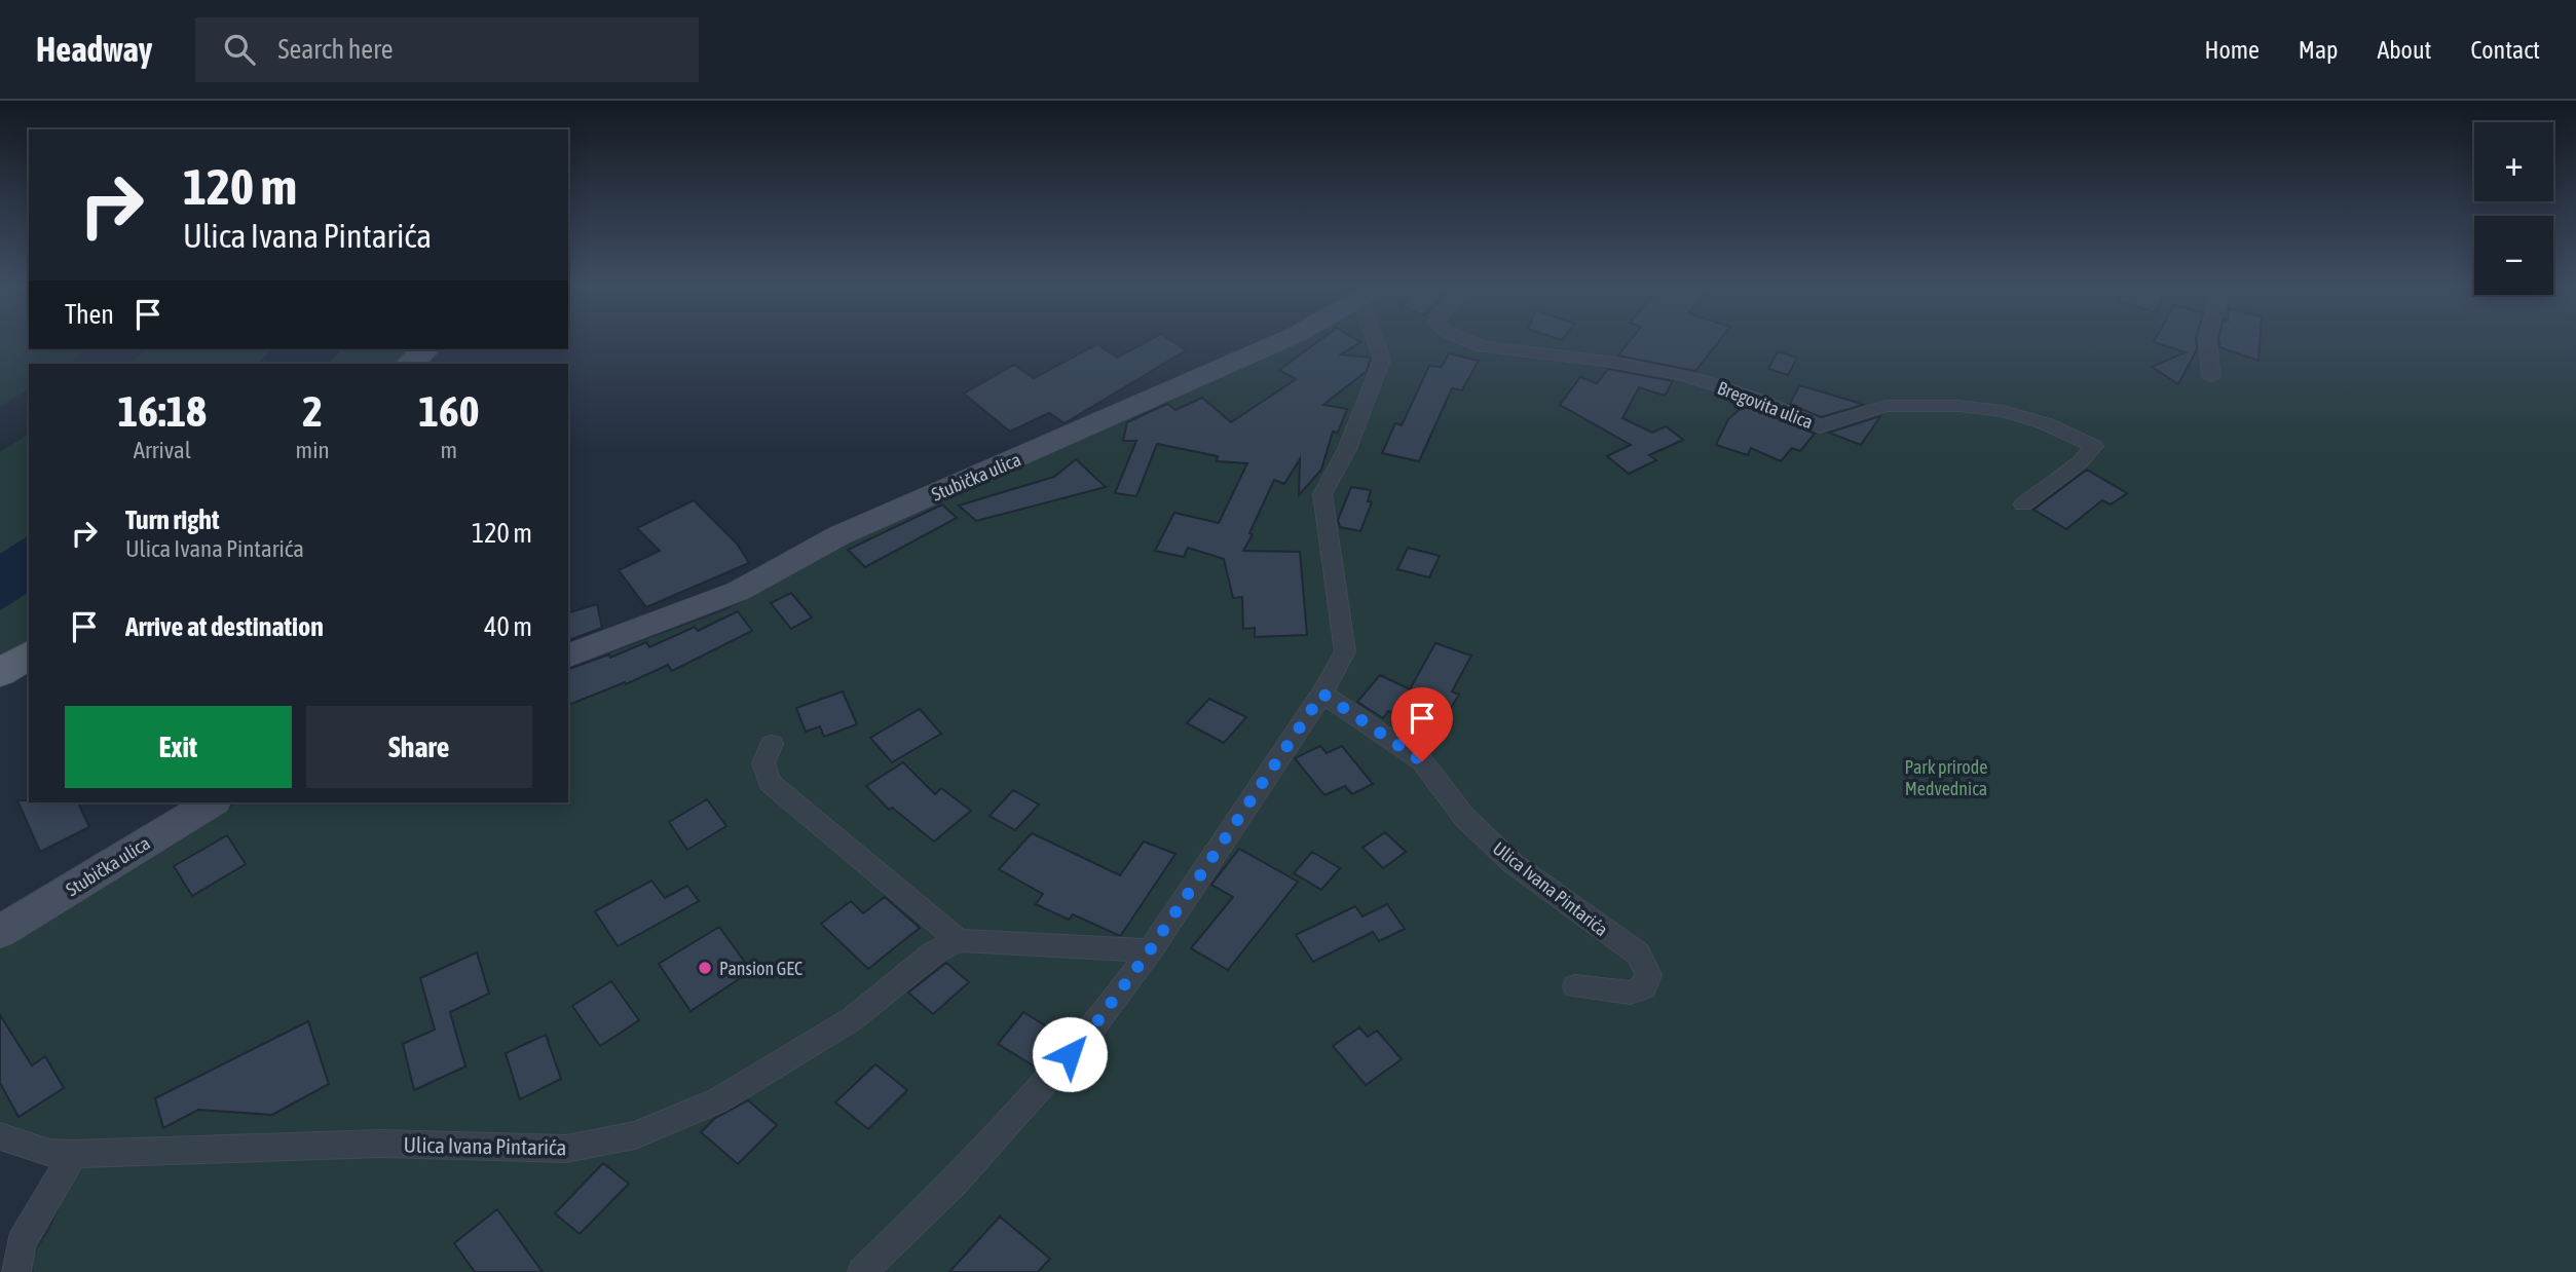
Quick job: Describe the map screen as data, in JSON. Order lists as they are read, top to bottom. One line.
{"streets":{"main road":["Stubička ulica"],"street":["Bregovita ulica","Ulica Ivana Pintarića"]},"parks":["Park prirode Medvednica"],"places":["Pansion GEC"],"page":{"header":"Headway","search":"Search here","nav":["Home","Map","About","Contact"],"map_buttons":["+","−"],"turn":["120 m","Ulica Ivana Pintarića"],"then":"Then","eta":["16:18","Arrival","2","min","160","m"],"list":[{"name":"Turn right","note":"Ulica Ivana Pintarića","value":"120 m"},{"name":"Arrive at destination","value":"40 m"}],"buttons":["Exit","Share"]}}
